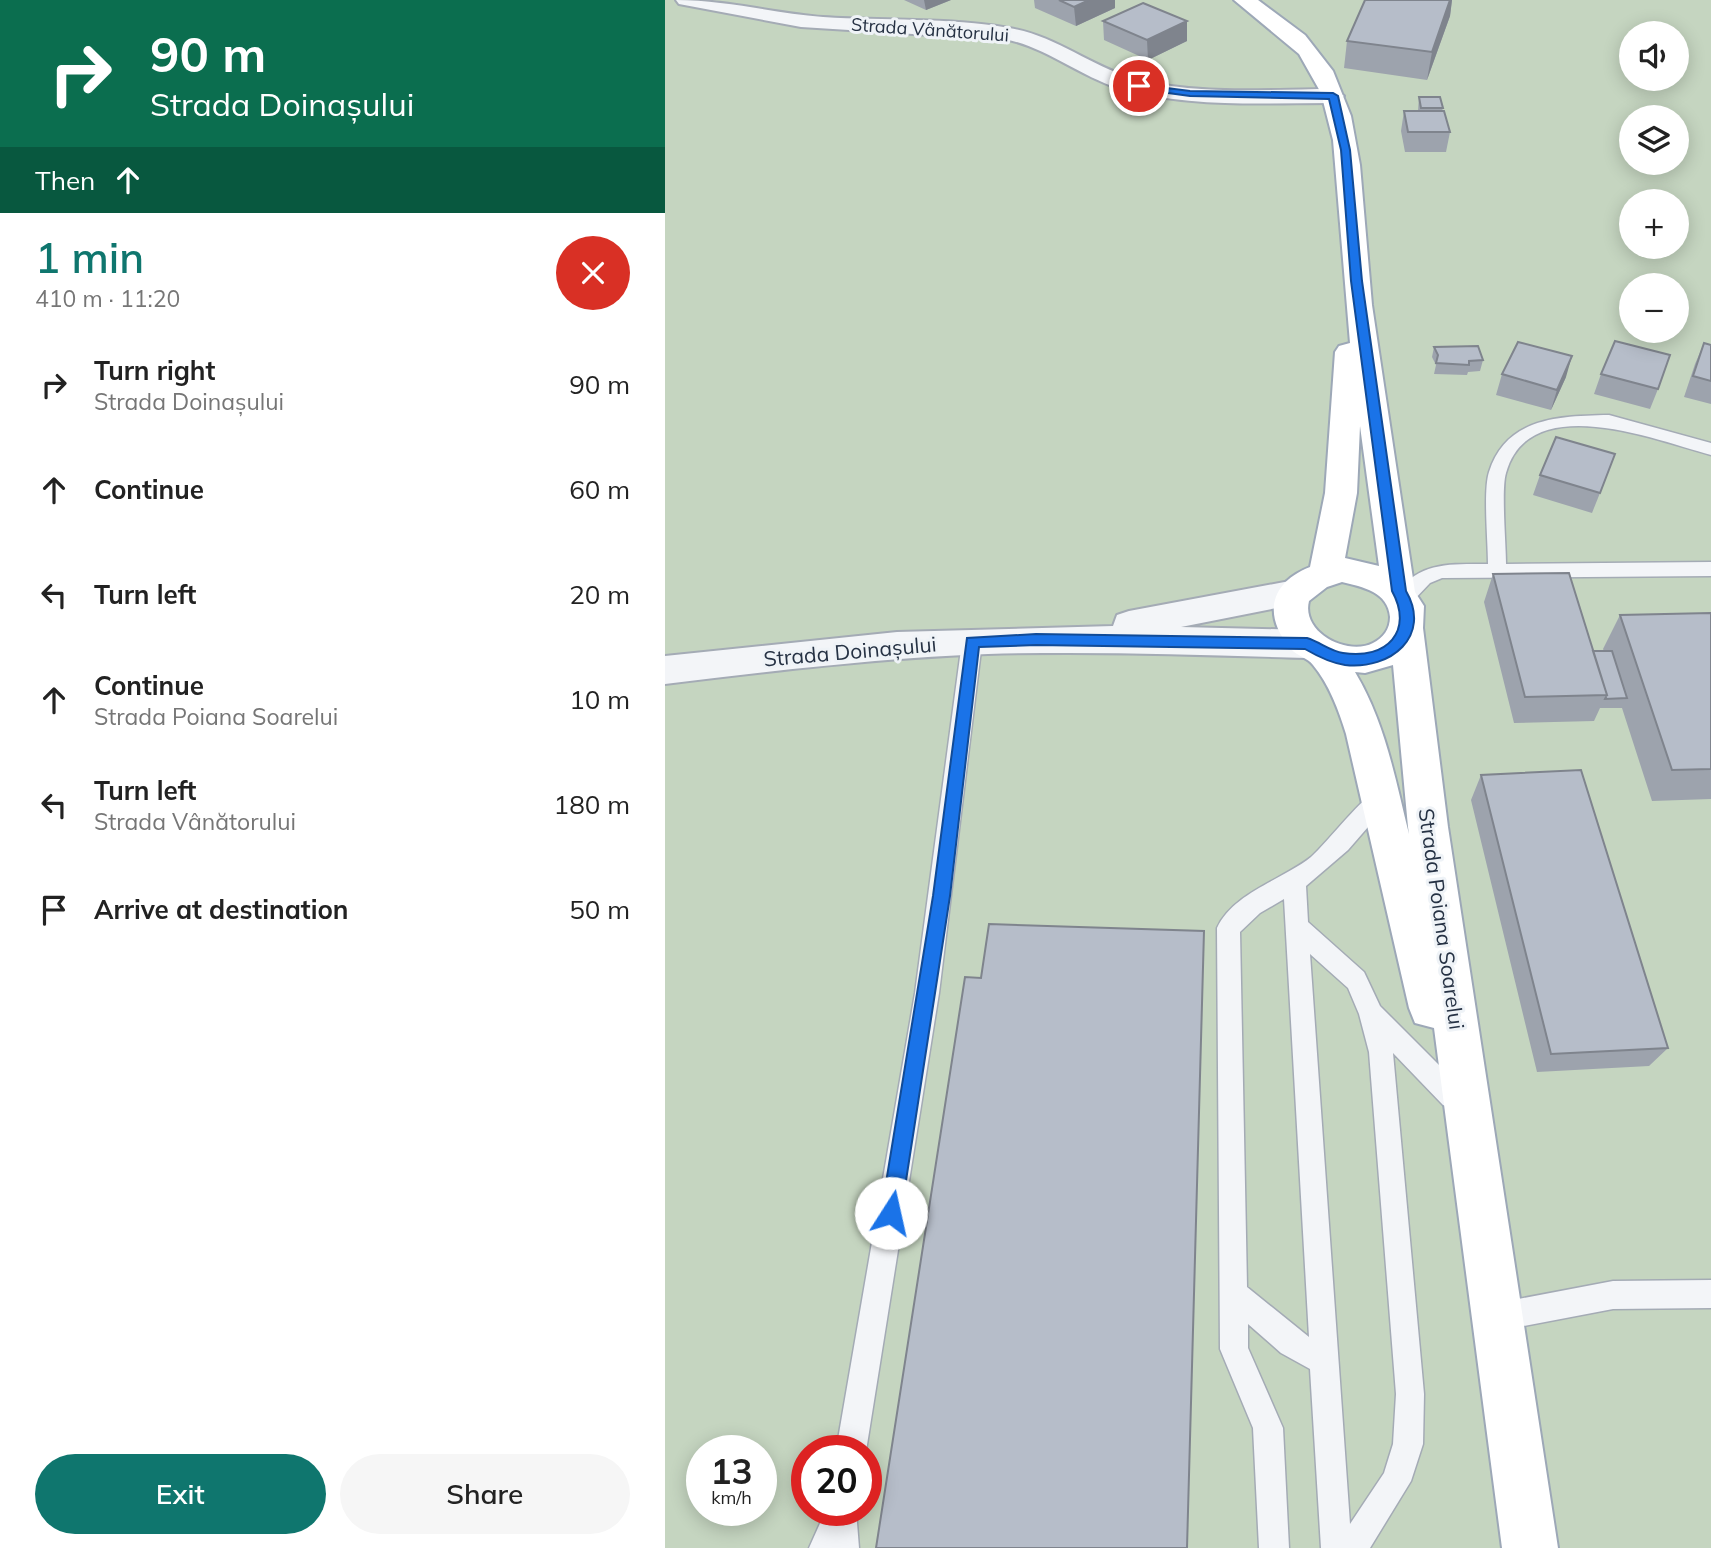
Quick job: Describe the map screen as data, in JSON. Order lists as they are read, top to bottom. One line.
{"streets":{"main road":["Strada Poiana Soarelui"],"street":["Strada Vânătorului","Strada Doinașului"]},"crossings":[["Strada Vânătorului","Strada Poiana Soarelui"],["Strada Doinașului","Strada Poiana Soarelui"]],"page":{"turn":["90 m","Strada Doinașului"],"map_buttons":["+","−"],"then":"Then","heading":["1 min","410 m · 11:20"],"list":[{"name":"Turn right","note":"Strada Doinașului","value":"90 m"},{"name":"Continue","value":"60 m"},{"name":"Turn left","value":"20 m"},{"name":"Continue","note":"Strada Poiana Soarelui","value":"10 m"},{"name":"Turn left","note":"Strada Vânătorului","value":"180 m"},{"name":"Arrive at destination","value":"50 m"}],"speed":"13 km/h","limit":"20","buttons":["Exit","Share"]}}
